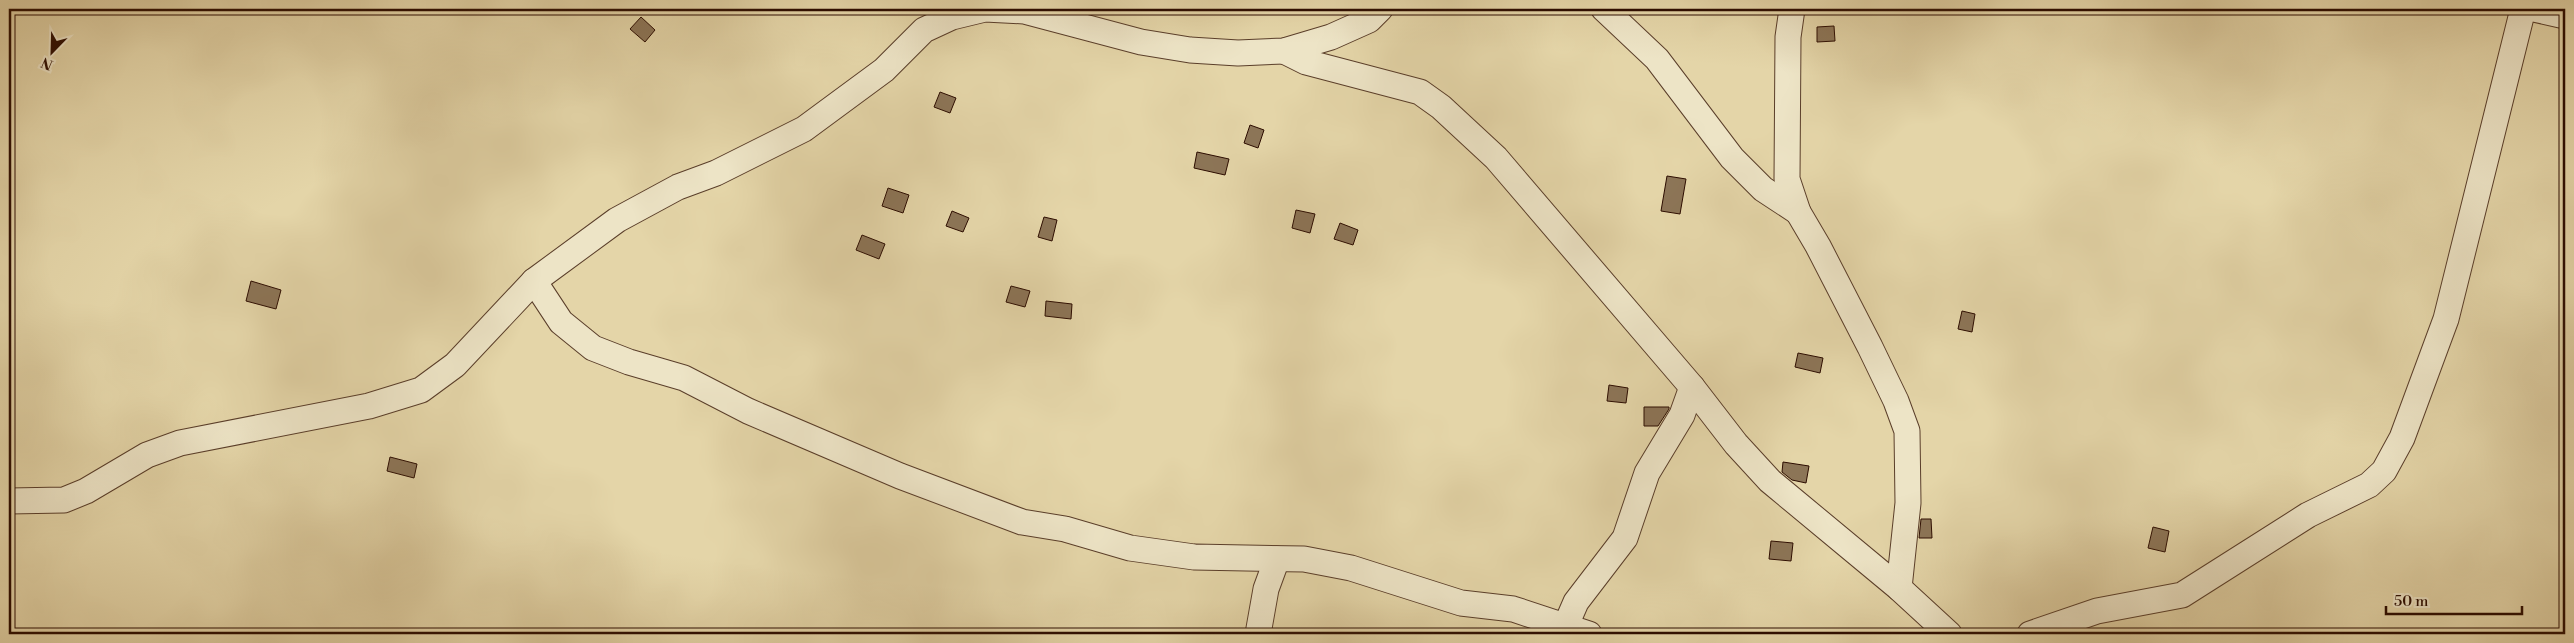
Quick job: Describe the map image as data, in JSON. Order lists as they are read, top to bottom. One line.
{"scale_bar":"50 m","north":"bottom left"}
